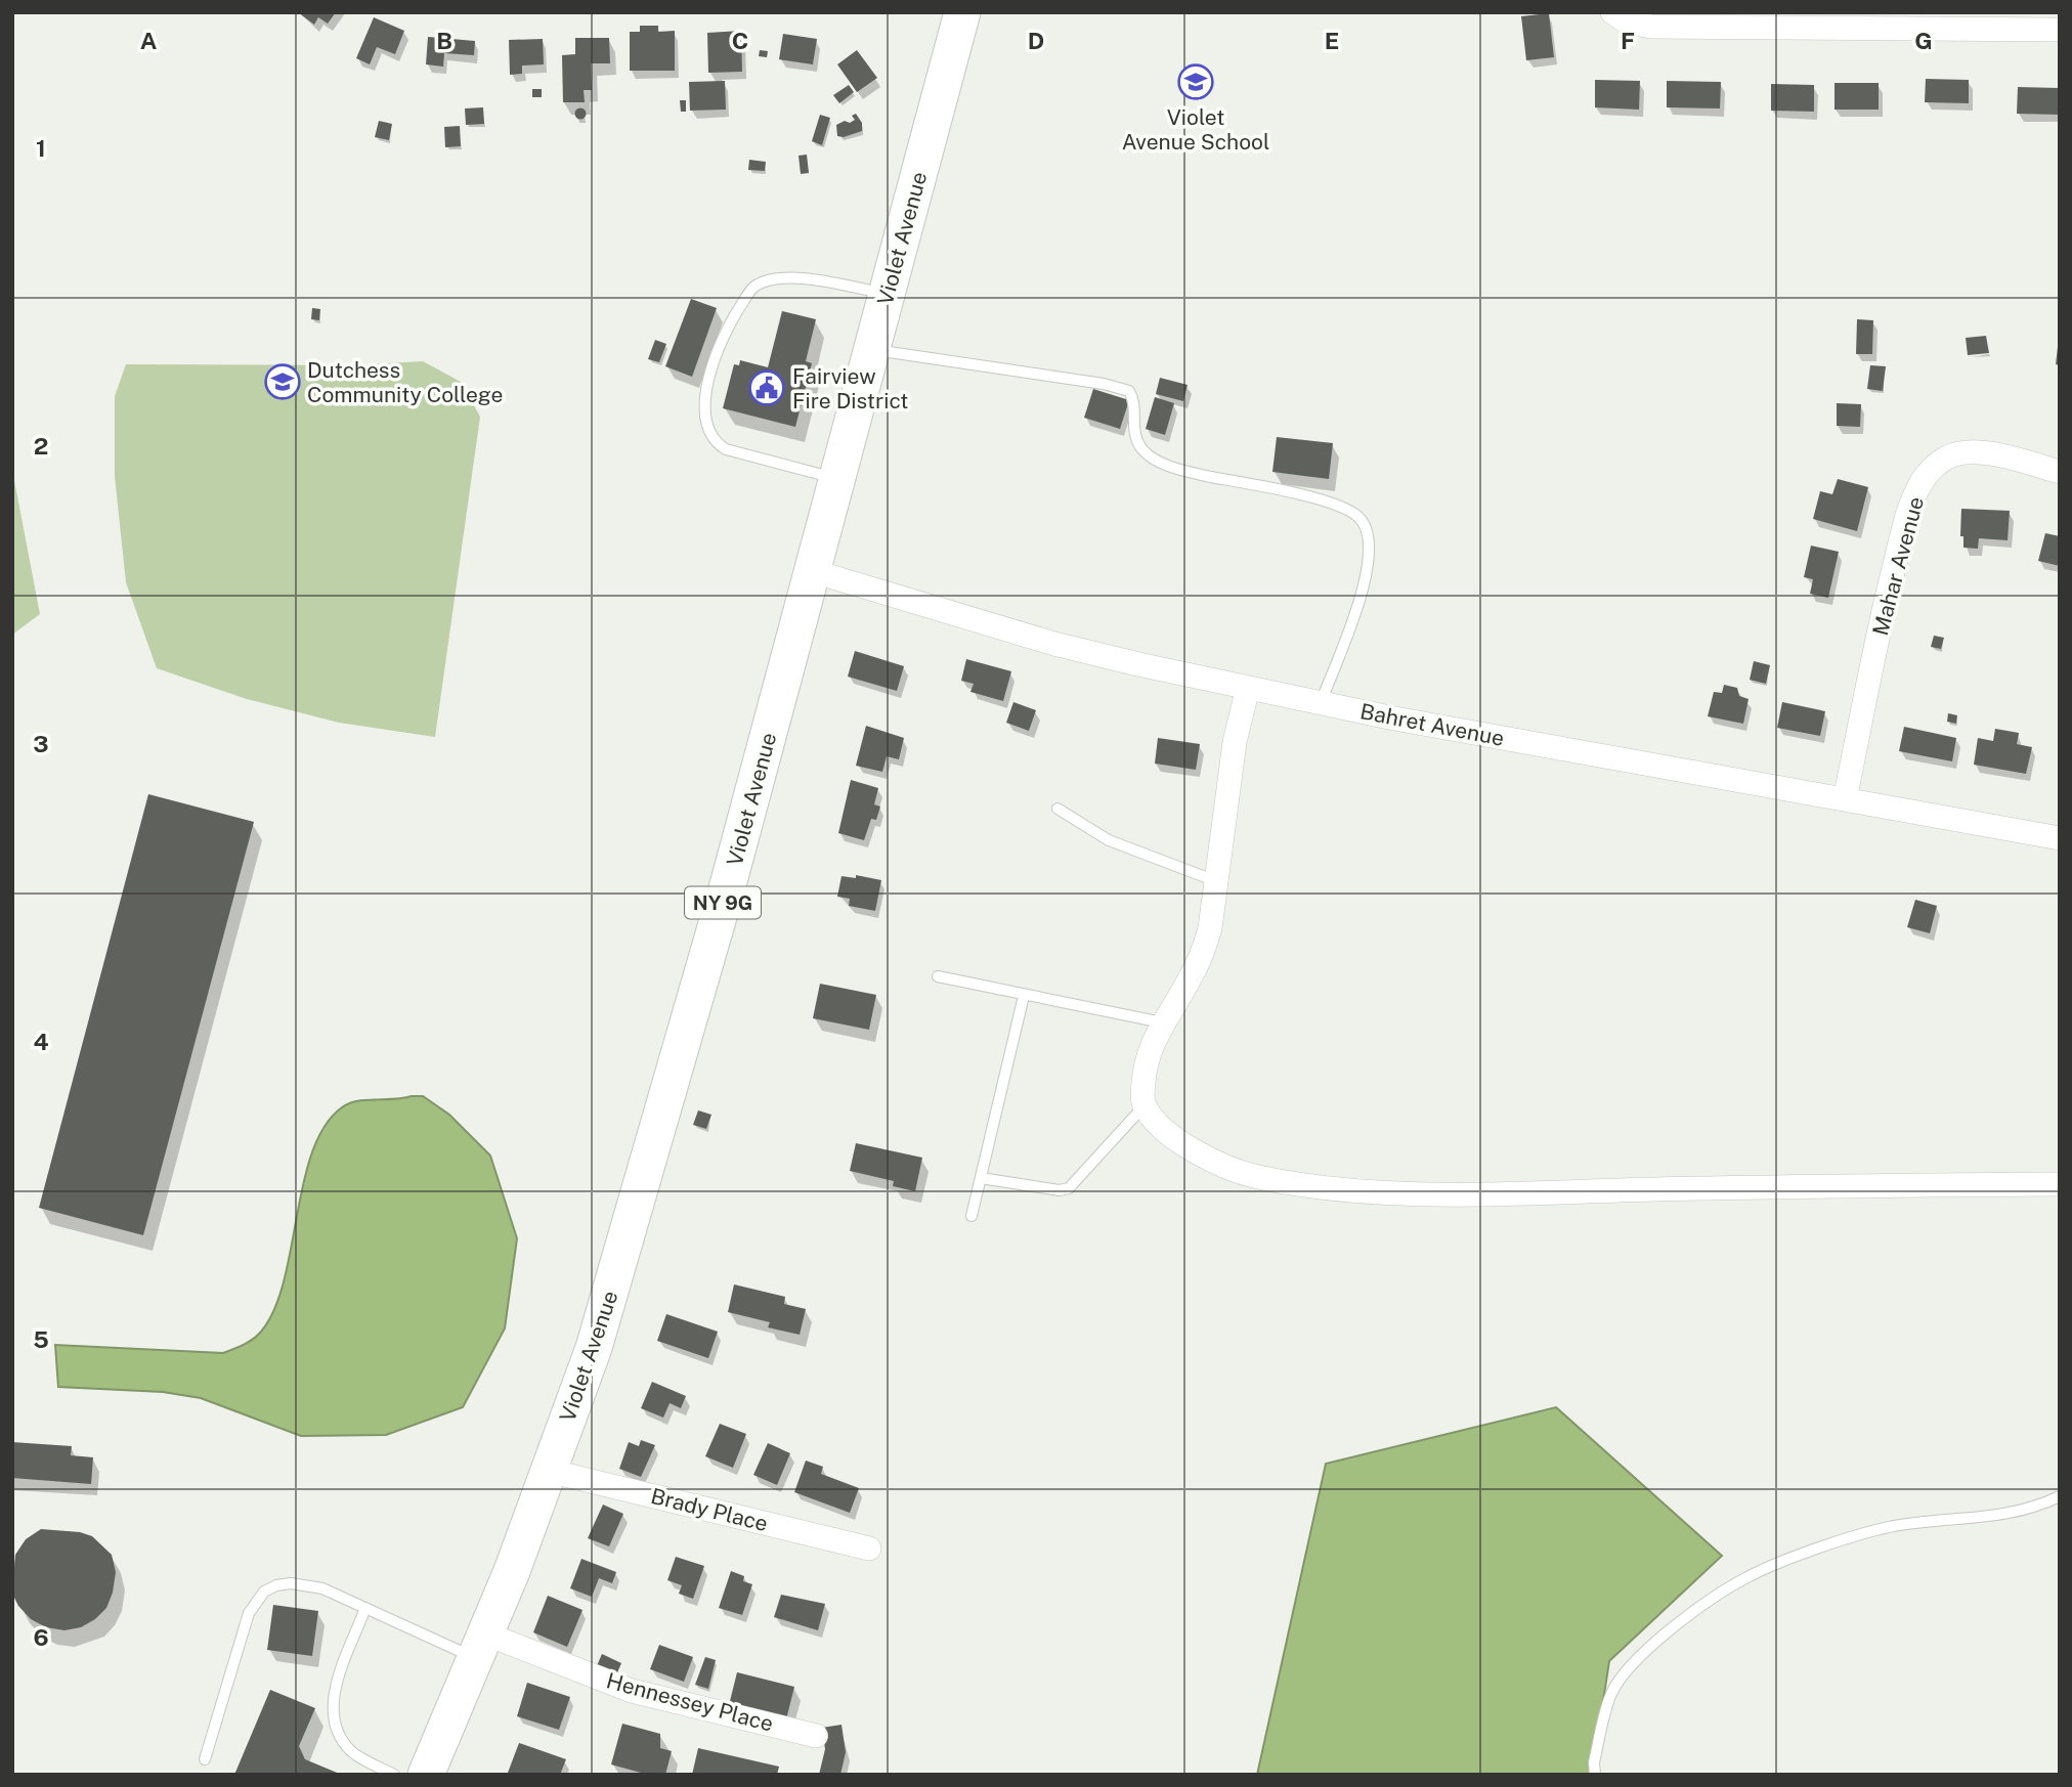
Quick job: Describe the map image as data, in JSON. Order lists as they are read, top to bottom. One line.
{"streets":{"main road":["Violet Avenue","NY 9G"],"street":["Mahar Avenue","Bahret Avenue","Brady Place","Hennessey Place"]},"crossings":[["Violet Avenue","Bahret Avenue"],["Violet Avenue","Brady Place"],["Violet Avenue","Hennessey Place"],["Mahar Avenue","Bahret Avenue"]],"places":{"school or university":["Violet Avenue School","Dutchess Community College"],"public building":["Fairview Fire District"]},"grid":{"columns":["A","B","C","D","E","F","G"],"rows":["1","2","3","4","5","6"]}}
